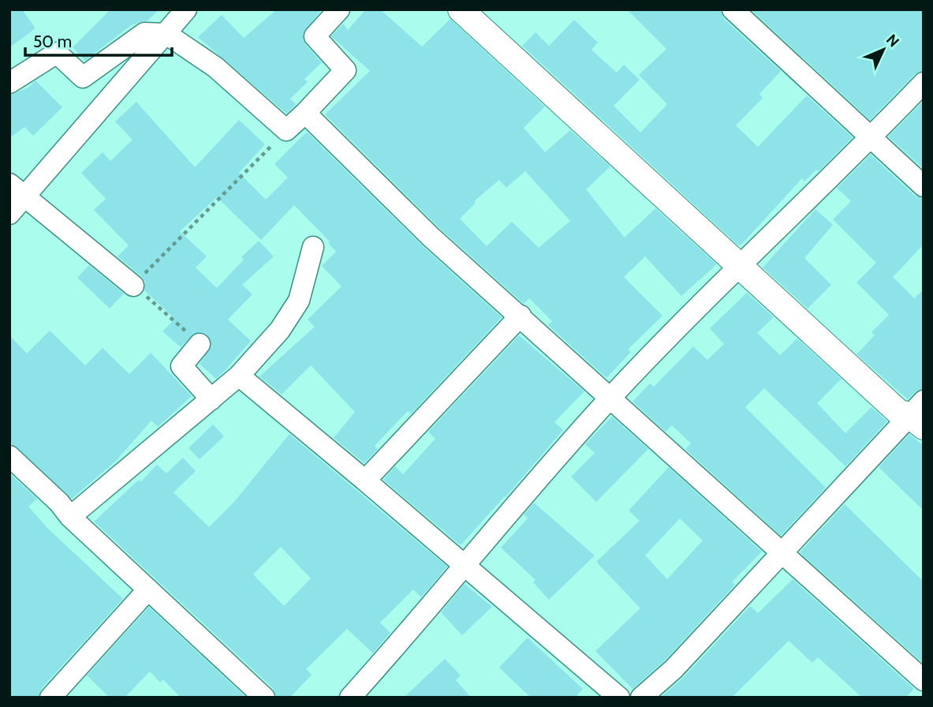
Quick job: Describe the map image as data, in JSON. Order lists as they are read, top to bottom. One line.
{"scale_bar":"50 m","north":"top right"}
